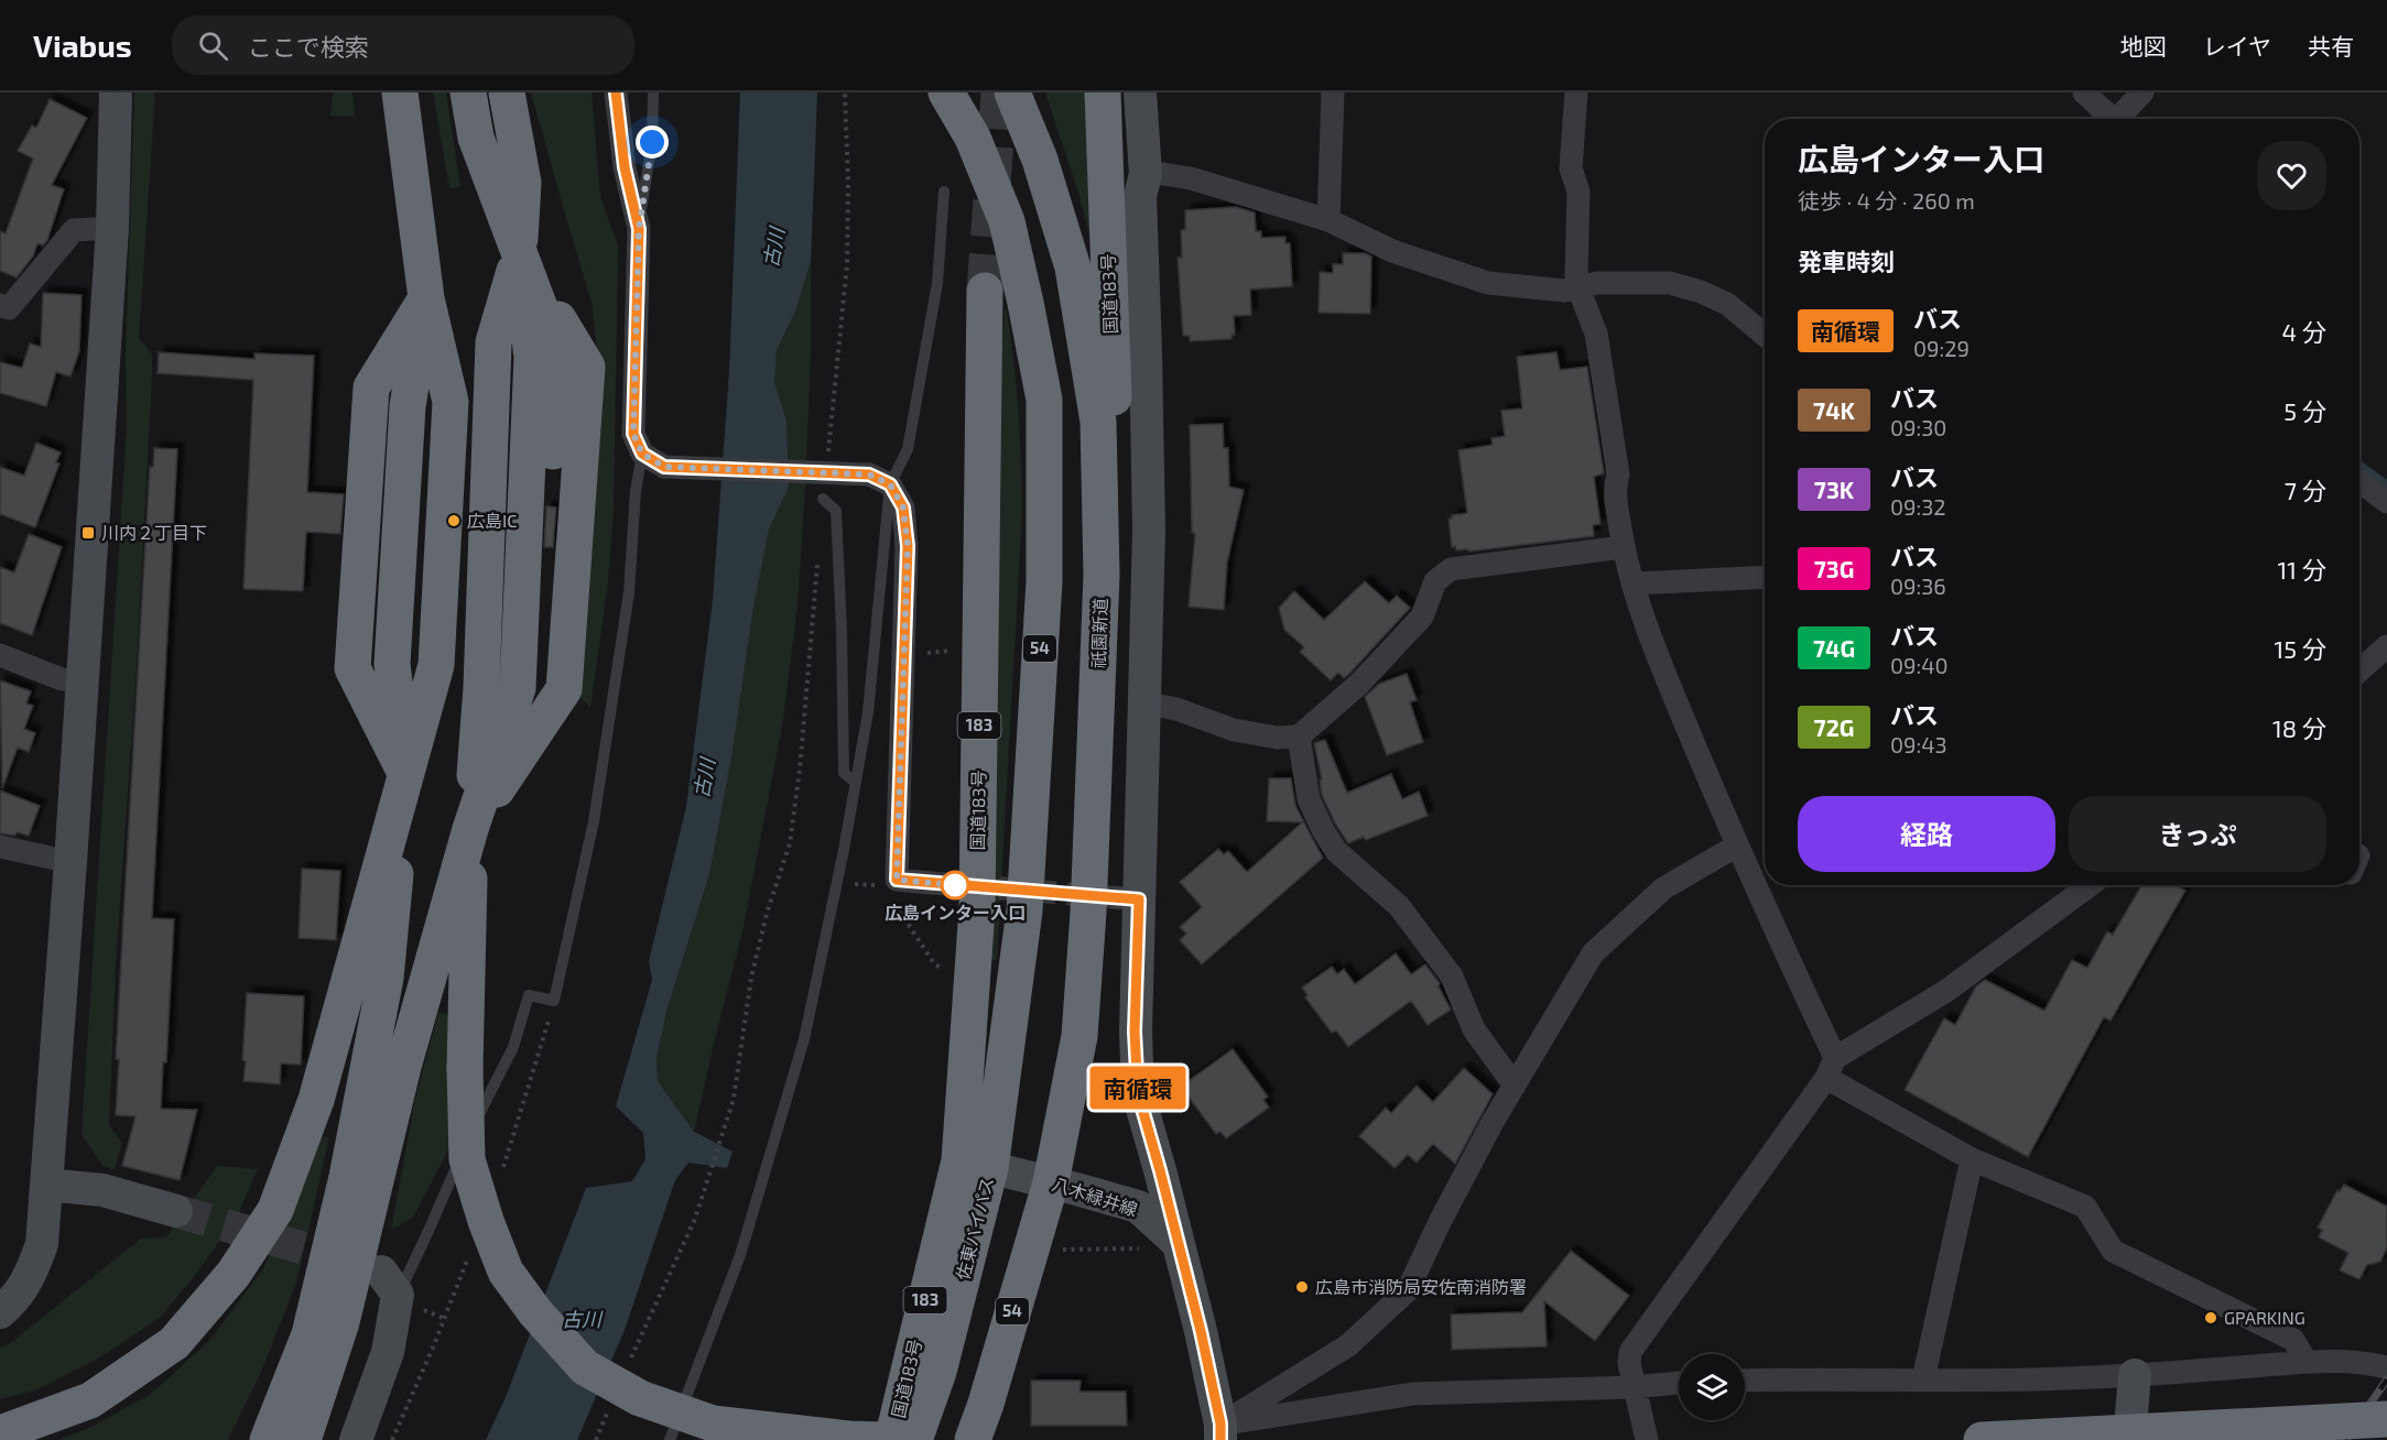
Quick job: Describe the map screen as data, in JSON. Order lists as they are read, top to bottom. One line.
{"streets":{"highway":["国道183号","祇園新道","54","183","佐東バイパス"],"street":["八木緑井線"]},"crossings":[["国道183号","祇園新道"],["国道183号","54"],["国道183号","八木緑井線"],["国道183号","佐東バイパス"],["祇園新道","54"],["祇園新道","八木緑井線"],["54","八木緑井線"],["54","佐東バイパス"],["八木緑井線","佐東バイパス"]],"water":["古川"],"places":{"other":["広島IC","広島インター入口","広島市消防局安佐南消防署","GPARKING"],"transit":["川内２丁目下"]},"lines":["bus line 南循環"],"page":{"header":"Viabus","search":"ここで検索","nav":["地図","レイヤ","共有"],"on_map":"南循環","heading":[["広島インター入口","徒歩 · 4 分 · 260 m"],"発車時刻"],"list":[{"mark":"南循環","name":"バス","note":"09:29","value":"4 分"},{"mark":"74K","name":"バス","note":"09:30","value":"5 分"},{"mark":"73K","name":"バス","note":"09:32","value":"7 分"},{"mark":"73G","name":"バス","note":"09:36","value":"11 分"},{"mark":"74G","name":"バス","note":"09:40","value":"15 分"},{"mark":"72G","name":"バス","note":"09:43","value":"18 分"}],"buttons":["経路","きっぷ"]}}
